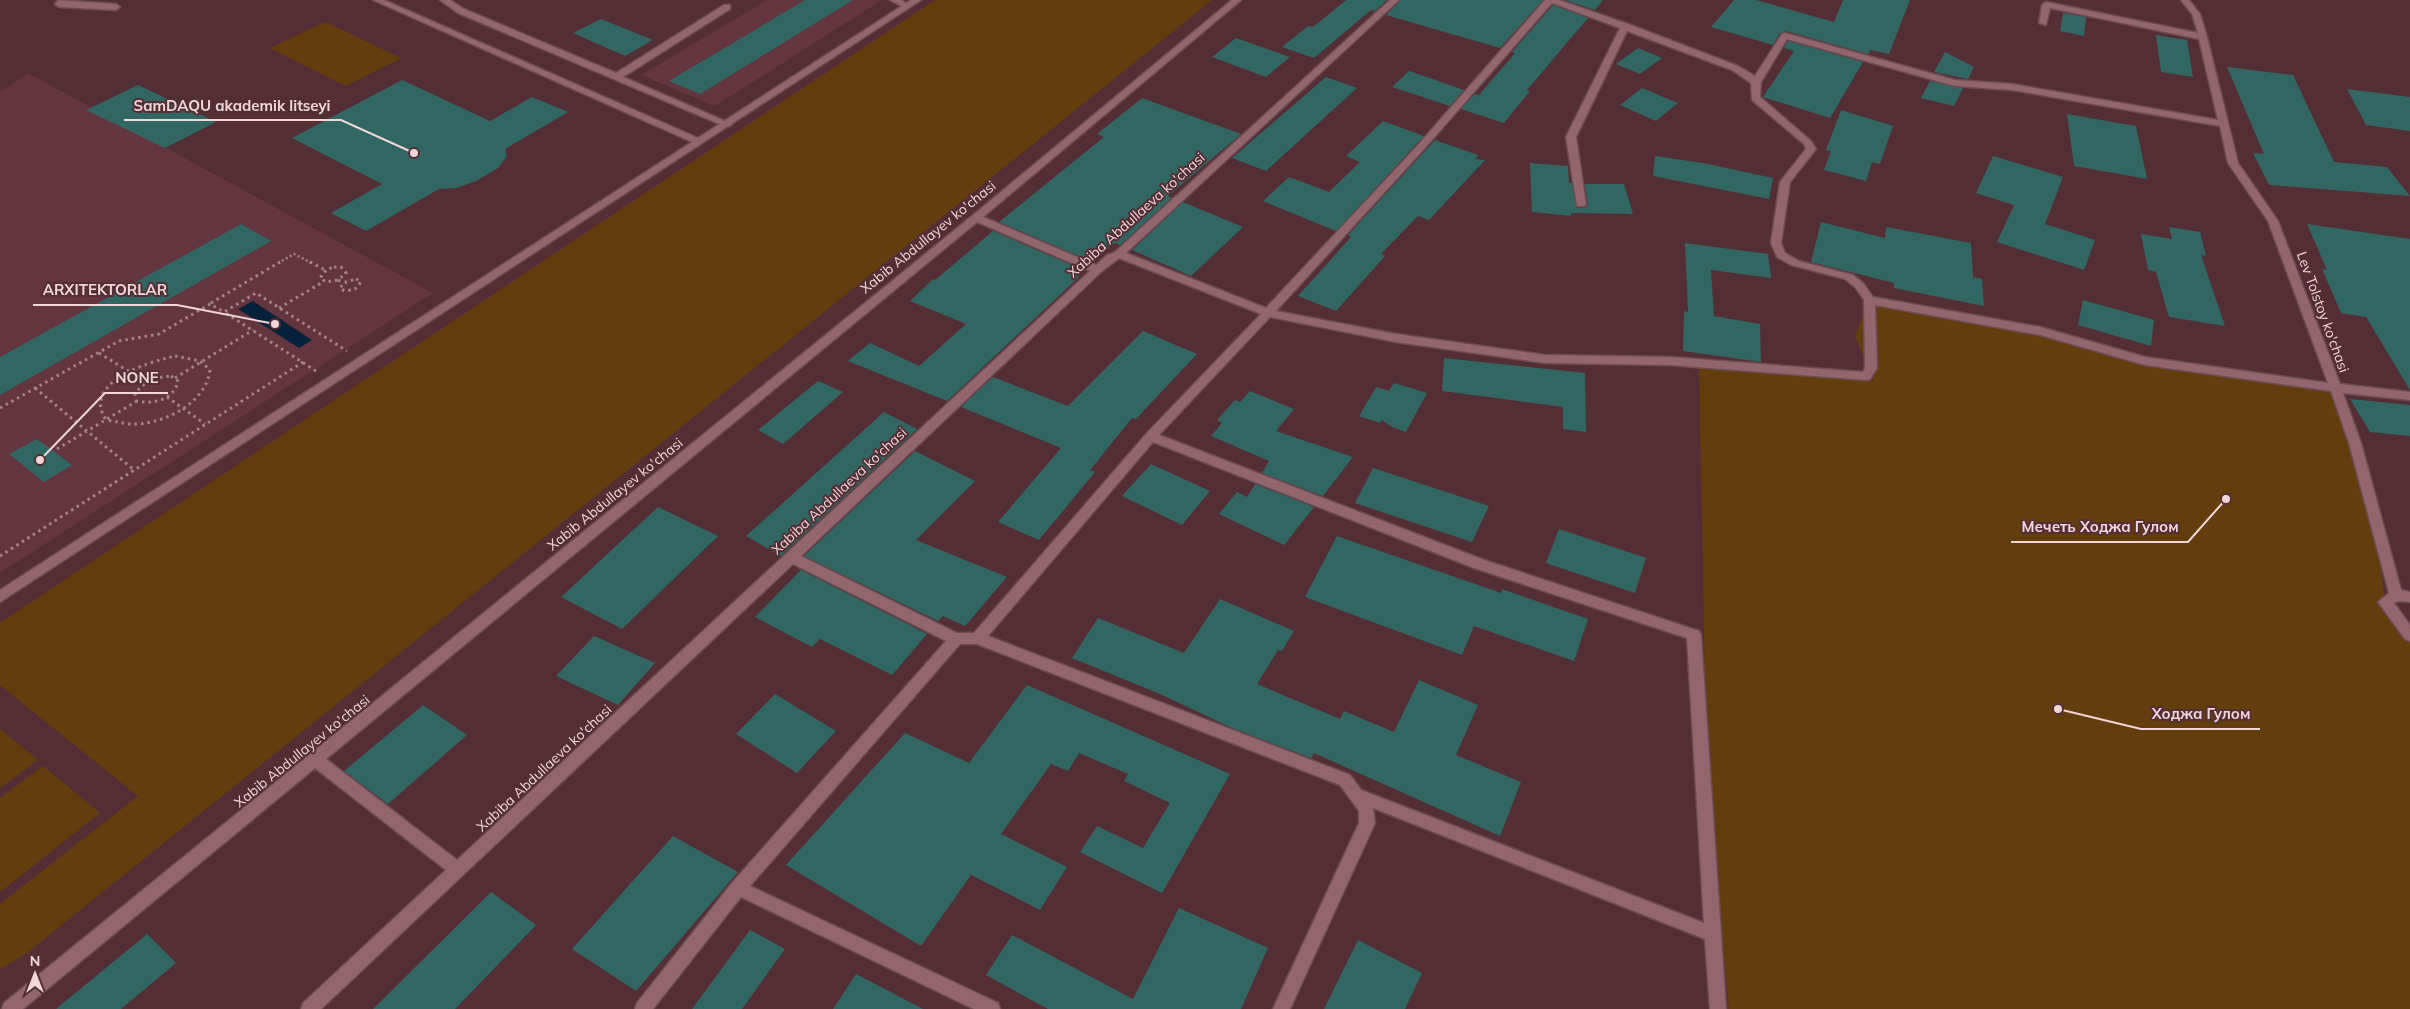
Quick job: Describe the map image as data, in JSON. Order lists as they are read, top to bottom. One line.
{"streets":{"street":["Xabiba Abdullaeva ko'chasi","Xabib Abdullayev ko'chasi","Lev Tolstoy ko'chasi"]},"places":["SamDAQU akademik litseyi","ARXITEKTORLAR","NONE","Мечеть Ходжа Гулом","Ходжа Гулом"],"north":"top"}
